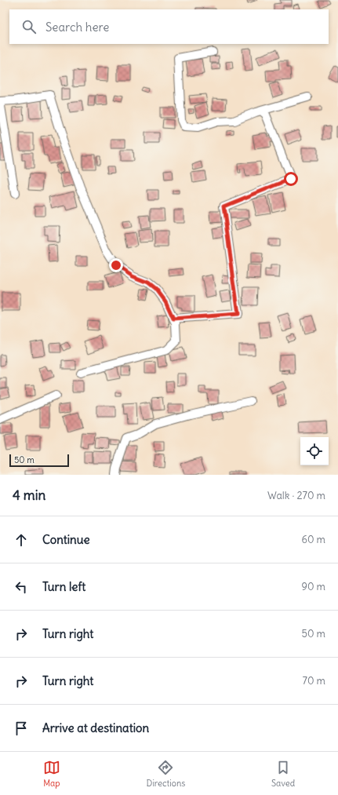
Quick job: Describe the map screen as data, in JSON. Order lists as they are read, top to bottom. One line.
{"scale_bar":"50 m","page":{"search":"Search here","scale":"50 m","heading":["4 min","Walk · 270 m"],"list":[["Continue","60 m"],["Turn left","90 m"],["Turn right","50 m"],["Turn right","70 m"],"Arrive at destination"],"nav":["Map","Directions","Saved"]}}
